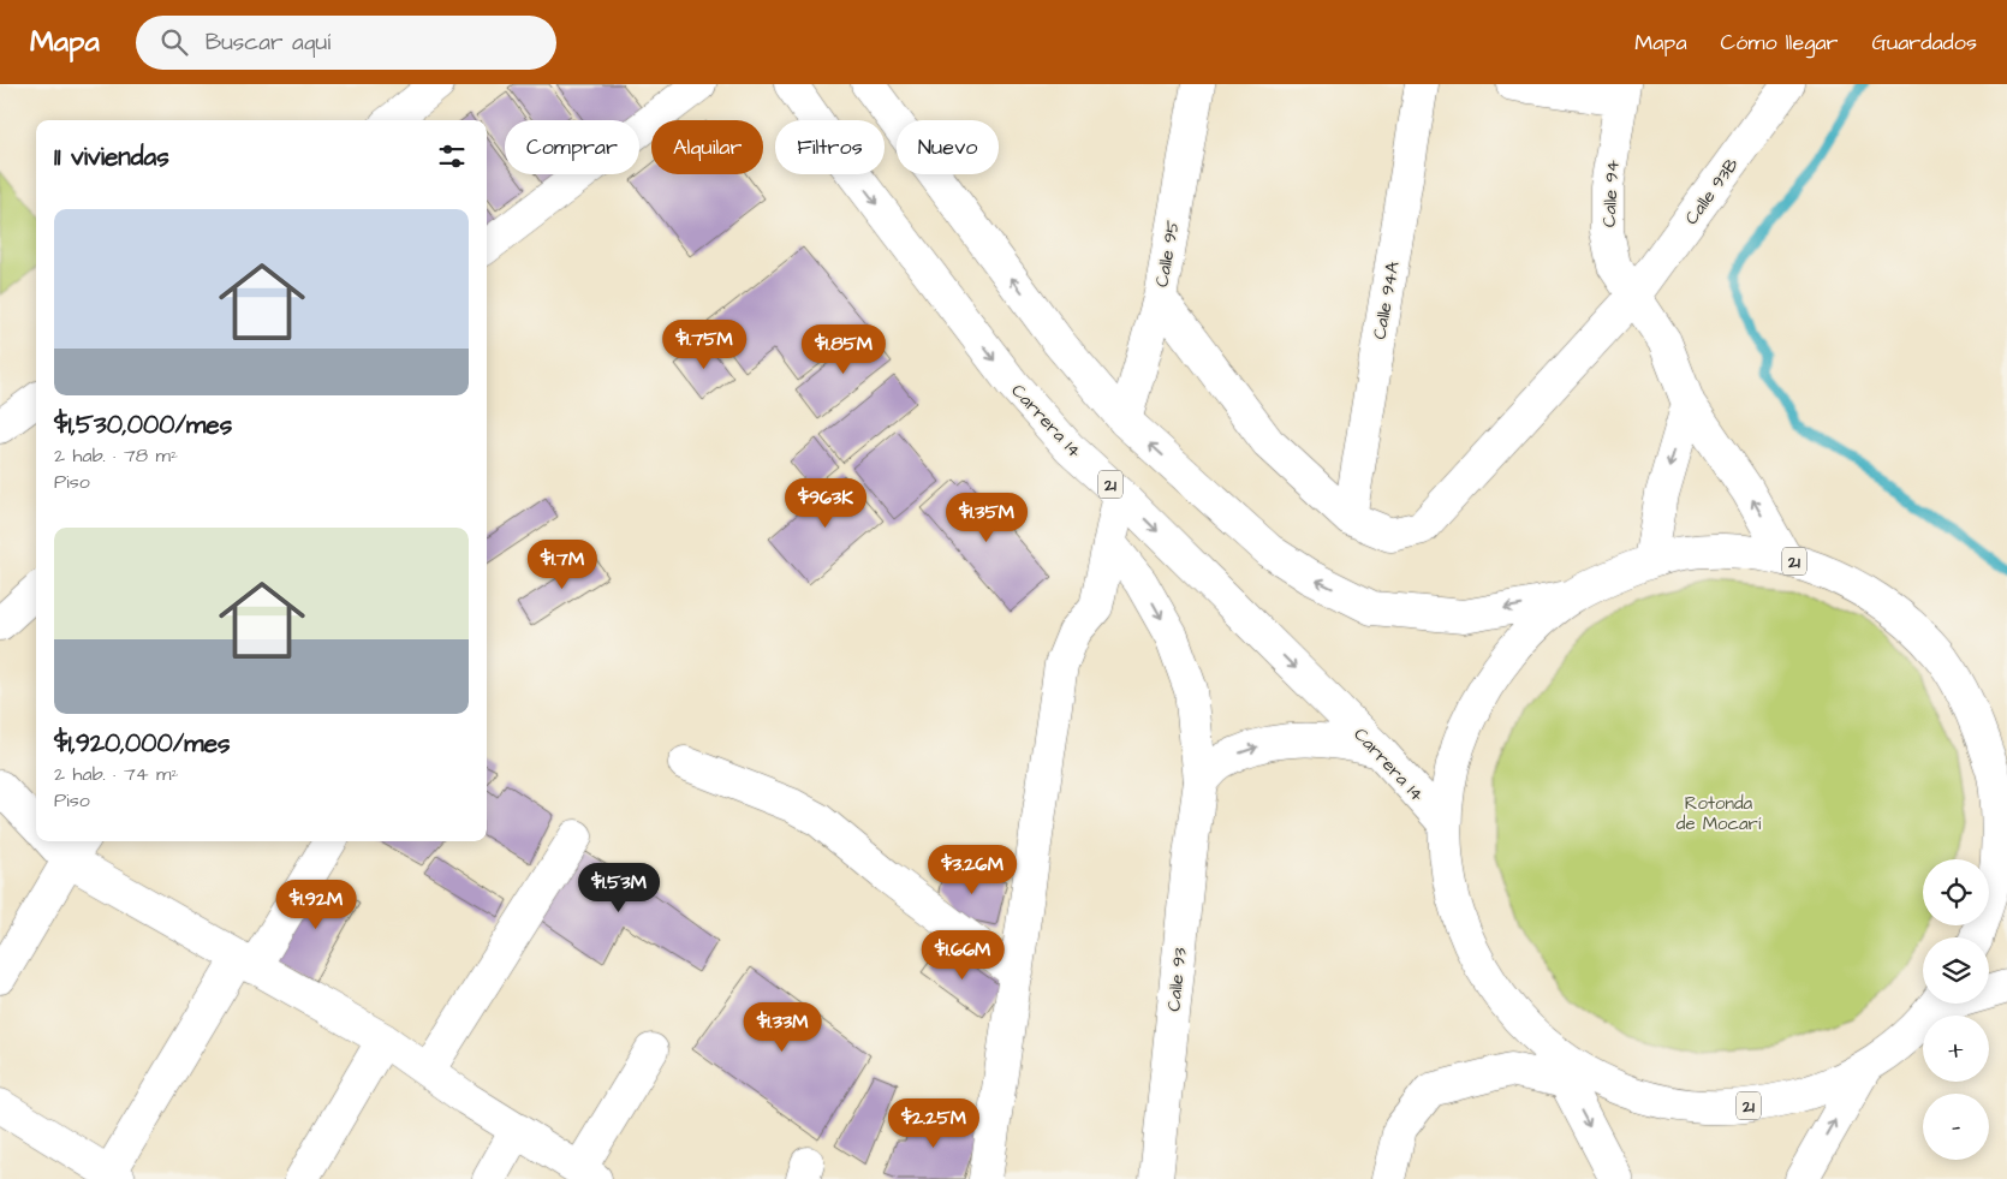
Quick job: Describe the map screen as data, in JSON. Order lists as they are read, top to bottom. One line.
{"streets":{"main road":["Calle 93B","Calle 94","Calle 95","Calle 94A","Carrera 14","21","Calle 93"]},"crossings":[["Calle 93B","Calle 94"],["Calle 93B","Calle 94A"],["Calle 94","21"],["Calle 95","21"],["Carrera 14","21"]],"one_way":["Calle 94"],"parks":["Rotonda de Mocarí"],"page":{"header":"Mapa","search":"Buscar aquí","nav":["Mapa","Cómo llegar","Guardados"],"chip":["Comprar","Alquilar","Filtros","Nuevo"],"heading":"11 viviendas","list":[{"name":"$1,530,000/mes","note":"2 hab. · 78 m² · Piso"},{"name":"$1,920,000/mes","note":"2 hab. · 74 m² · Piso"}],"price":["$1.75M","$1.85M","$963K","$1.35M","$1.7M","$3.26M","$1.53M","$1.92M","$1.66M","$1.33M","$2.25M"],"map_buttons":["+","−"]}}
